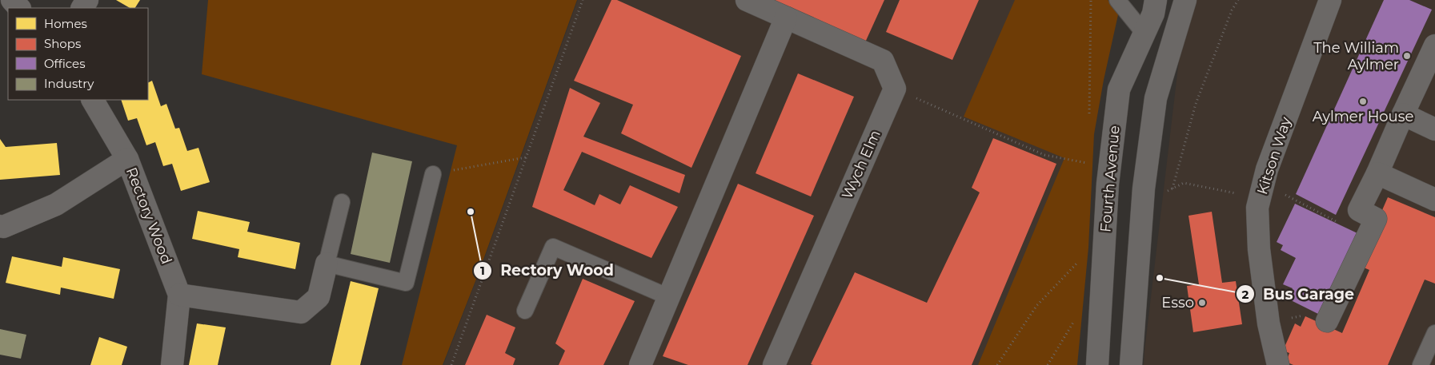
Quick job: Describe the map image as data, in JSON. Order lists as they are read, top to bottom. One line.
{"streets":{"street":["Kitson Way","Wych Elm","Fourth Avenue","Rectory Wood"]},"places":["The William Aylmer","Aylmer House","Rectory Wood","Bus Garage","Esso"],"legend":["Homes","Shops","Offices","Industry"]}
